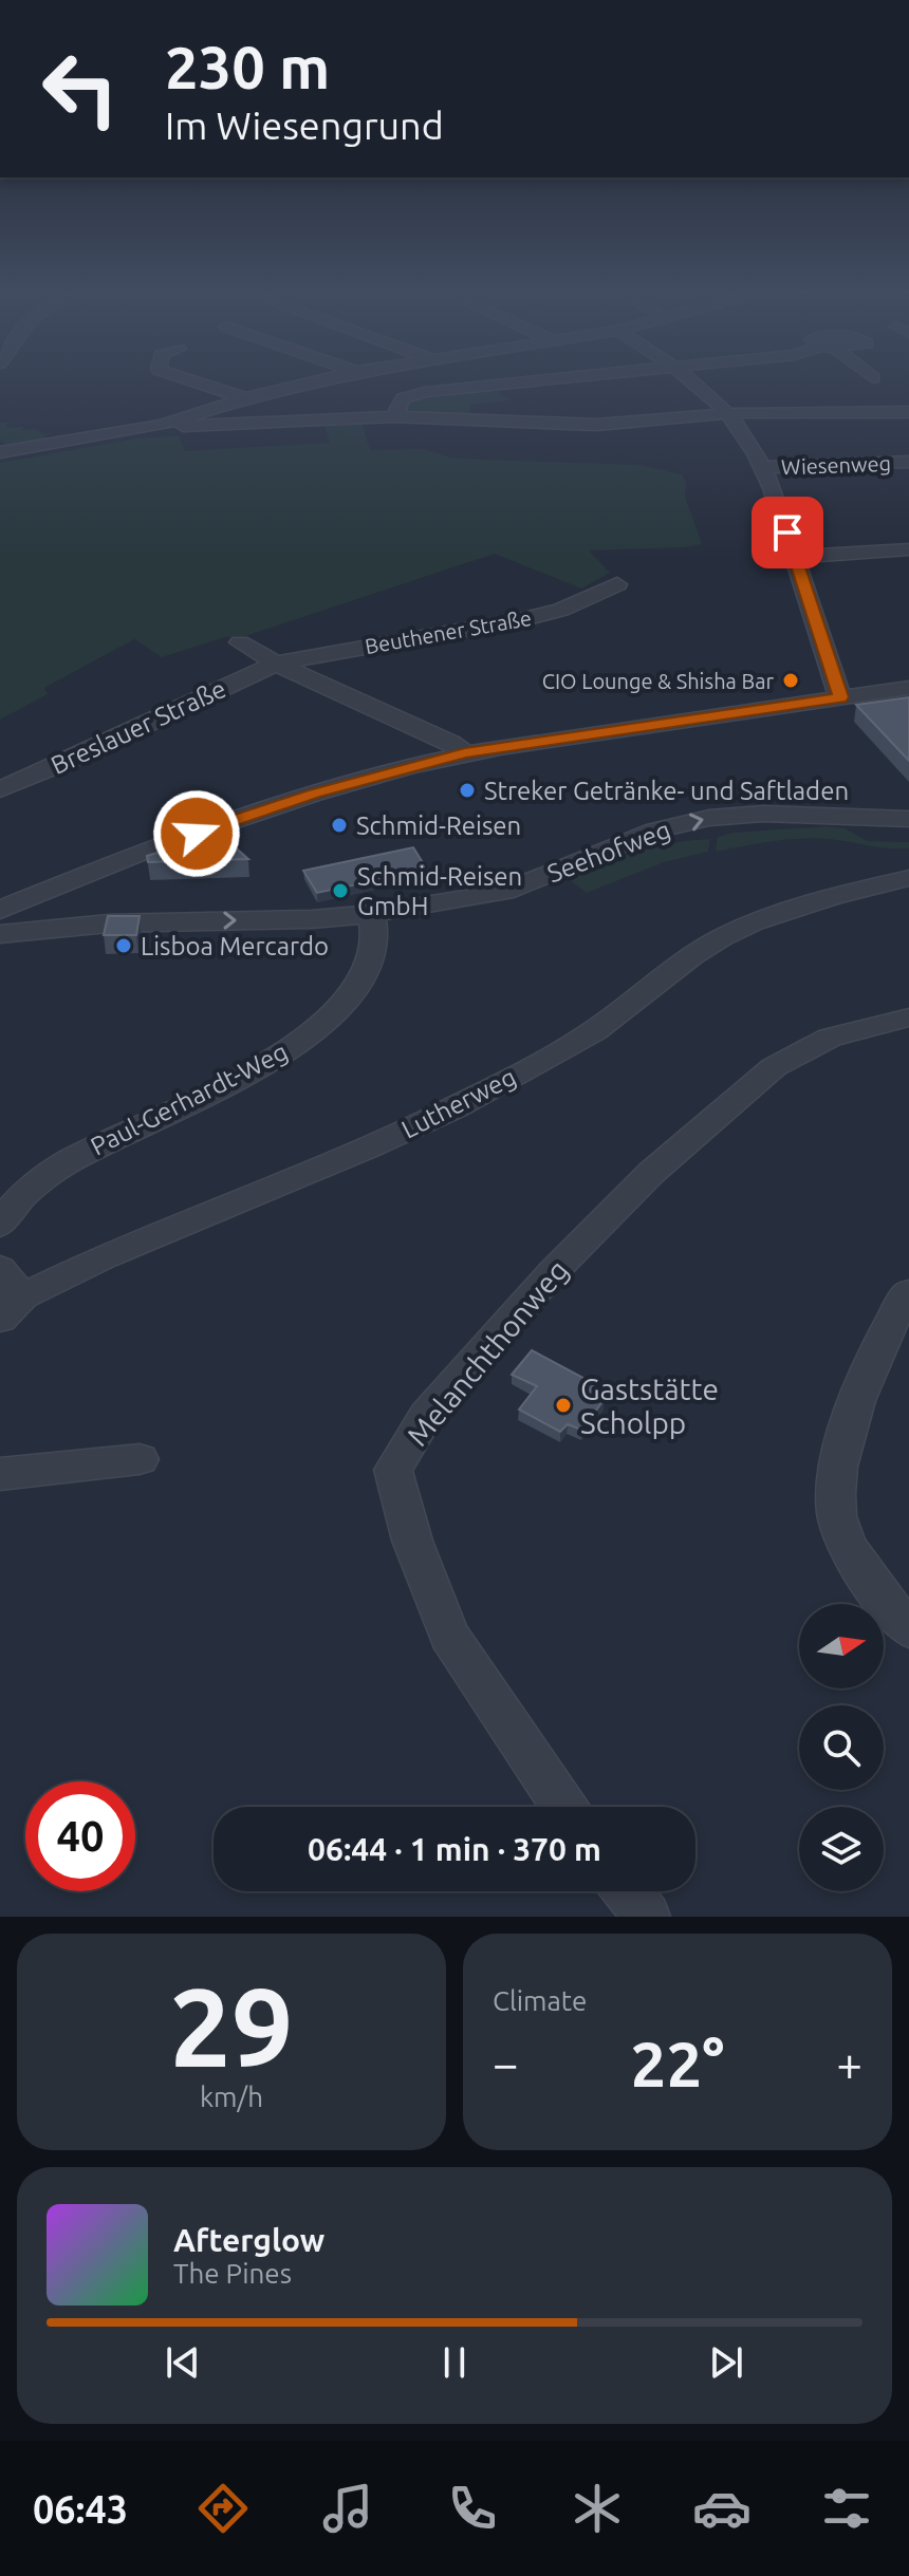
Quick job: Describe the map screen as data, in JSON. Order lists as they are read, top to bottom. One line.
{"streets":{"street":["Wiesenweg","Beuthener Straße","Breslauer Straße","Seehofweg","Paul-Gerhardt-Weg","Lutherweg","Melanchthonweg"]},"crossings":[["Beuthener Straße","Breslauer Straße"],["Seehofweg","Paul-Gerhardt-Weg"]],"places":["CIO Lounge & Shisha Bar","Streker Getränke- und Saftladen","Schmid-Reisen","Schmid-Reisen GmbH","Lisboa Mercardo","Gaststätte Scholpp"],"north":"right","page":{"turn":["230 m","Im Wiesengrund"],"limit":"40","trip":"06:44 · 1 min · 370 m","tile":[["29","km/h"],"Climate"],"heat":["−","22°","+"],"song":["Afterglow","The Pines"],"tabs":"06:43"}}
